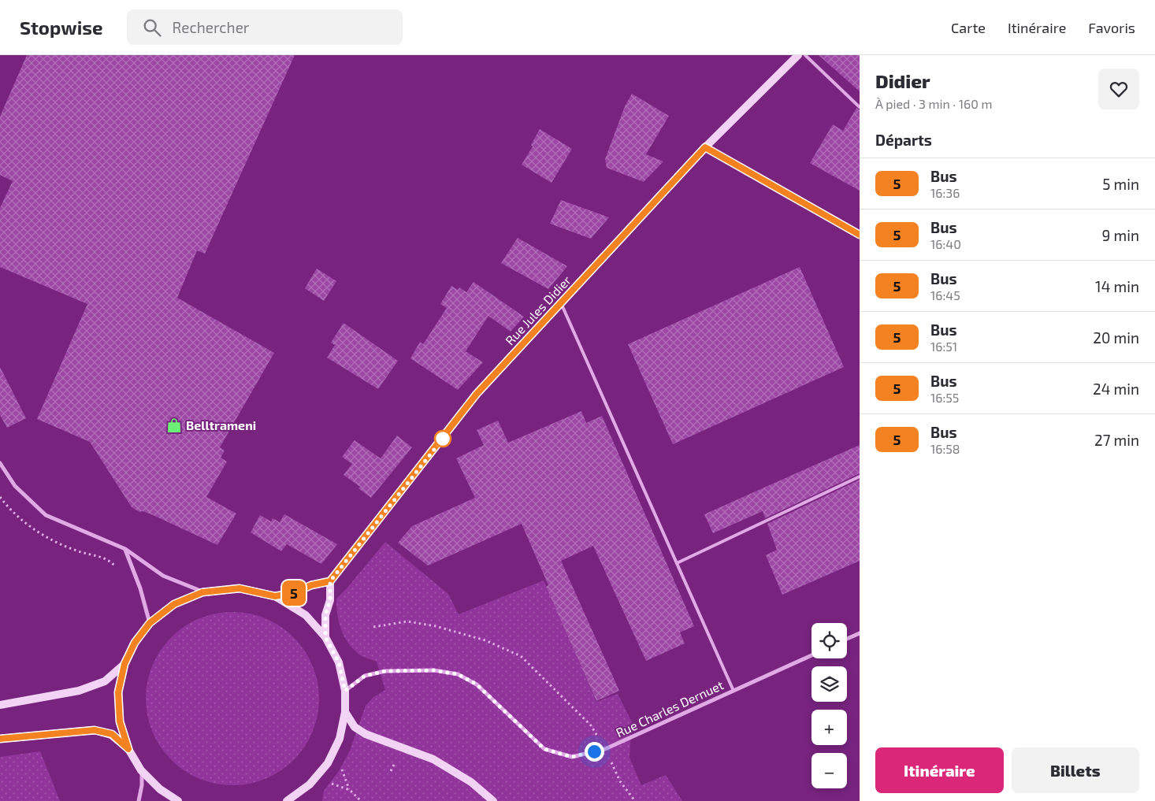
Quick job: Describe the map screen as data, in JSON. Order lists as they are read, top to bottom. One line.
{"streets":{"street":["Rue Jules Didier","Rue Charles Dernuet"]},"places":{"shop":["Belltrameni"]},"lines":["bus line 5"],"page":{"header":"Stopwise","search":"Rechercher","nav":["Carte","Itinéraire","Favoris"],"on_map":"5","heading":[["Didier","À pied · 3 min · 160 m"],"Départs"],"list":[{"mark":"5","name":"Bus","note":"16:36","value":"5 min"},{"mark":"5","name":"Bus","note":"16:40","value":"9 min"},{"mark":"5","name":"Bus","note":"16:45","value":"14 min"},{"mark":"5","name":"Bus","note":"16:51","value":"20 min"},{"mark":"5","name":"Bus","note":"16:55","value":"24 min"},{"mark":"5","name":"Bus","note":"16:58","value":"27 min"}],"map_buttons":["+","−"],"buttons":["Itinéraire","Billets"]}}
